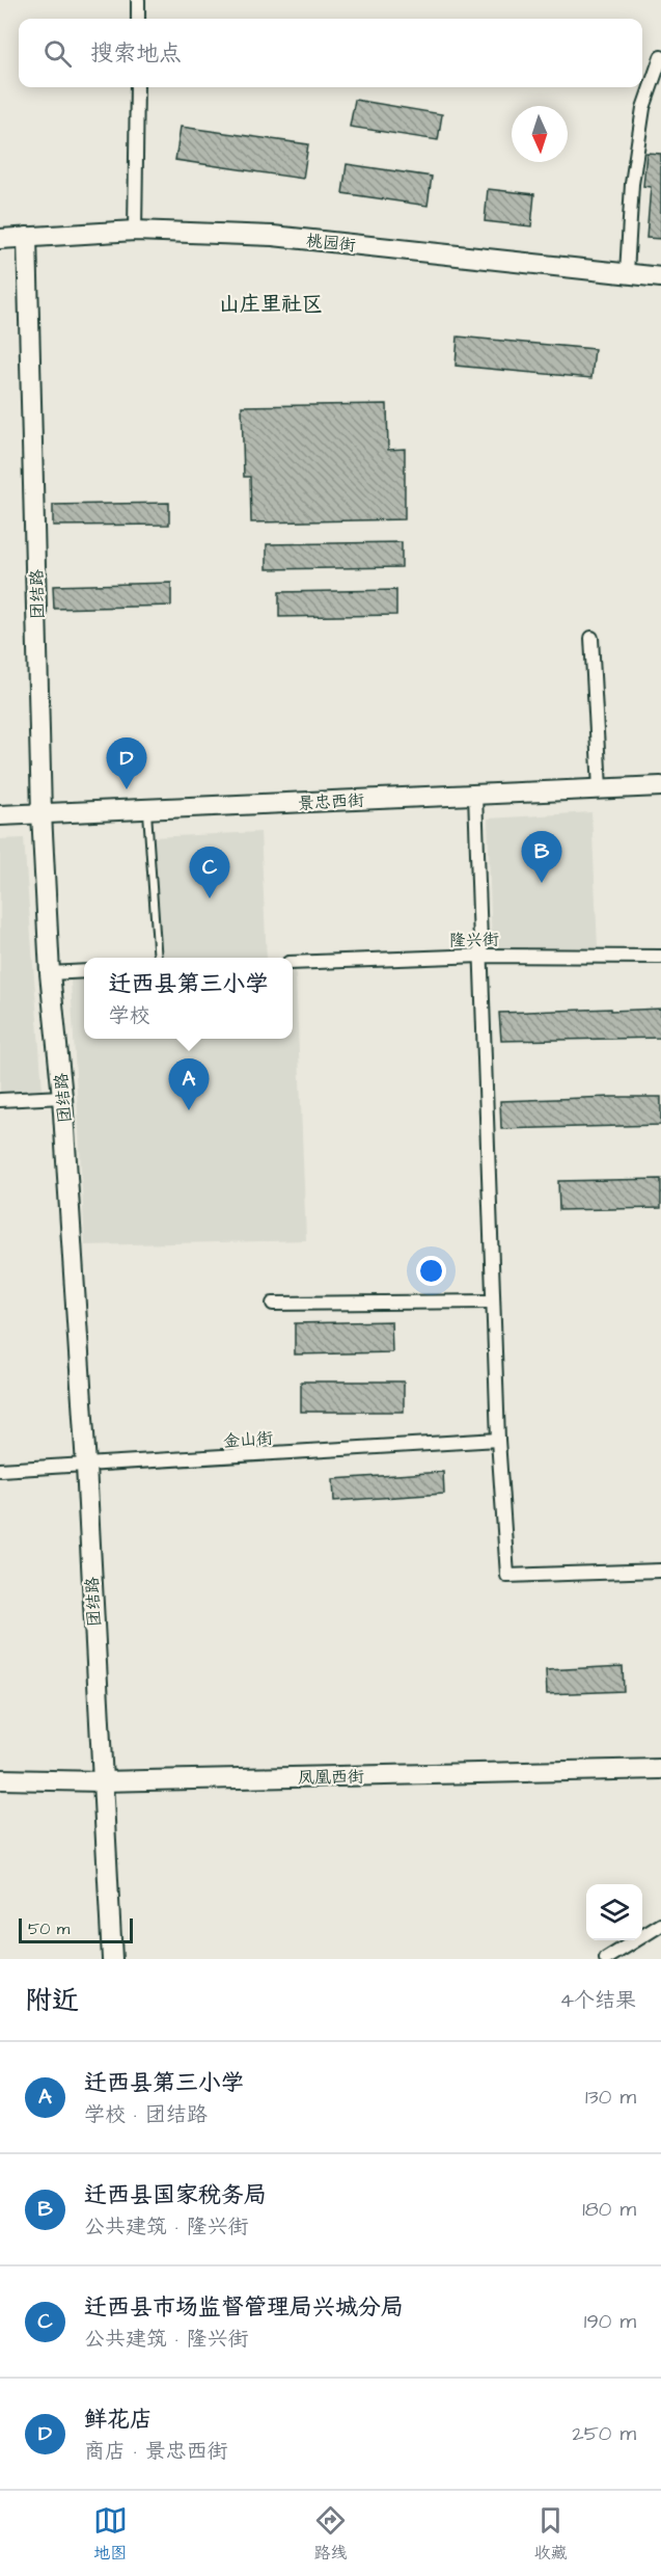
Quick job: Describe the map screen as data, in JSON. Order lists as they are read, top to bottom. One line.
{"streets":{"street":["桃园街","团结路","景忠西街","隆兴街","金山街","凤凰西街"]},"crossings":[["桃园街","团结路"],["团结路","景忠西街"],["团结路","金山街"],["团结路","凤凰西街"]],"districts":["山庄里社区"],"scale_bar":"50 m","north":"bottom","page":{"search":"搜索地点","pins":["D","B","C","A"],"popup":["迁西县第三小学","学校"],"scale":"50 m","heading":["附近","4个结果"],"list":[{"mark":"A","name":"迁西县第三小学","note":"学校 · 团结路","value":"130 m"},{"mark":"B","name":"迁西县国家税务局","note":"公共建筑 · 隆兴街","value":"180 m"},{"mark":"C","name":"迁西县市场监督管理局兴城分局","note":"公共建筑 · 隆兴街","value":"190 m"},{"mark":"D","name":"鲜花店","note":"商店 · 景忠西街","value":"250 m"}],"nav":["地图","路线","收藏"]}}
